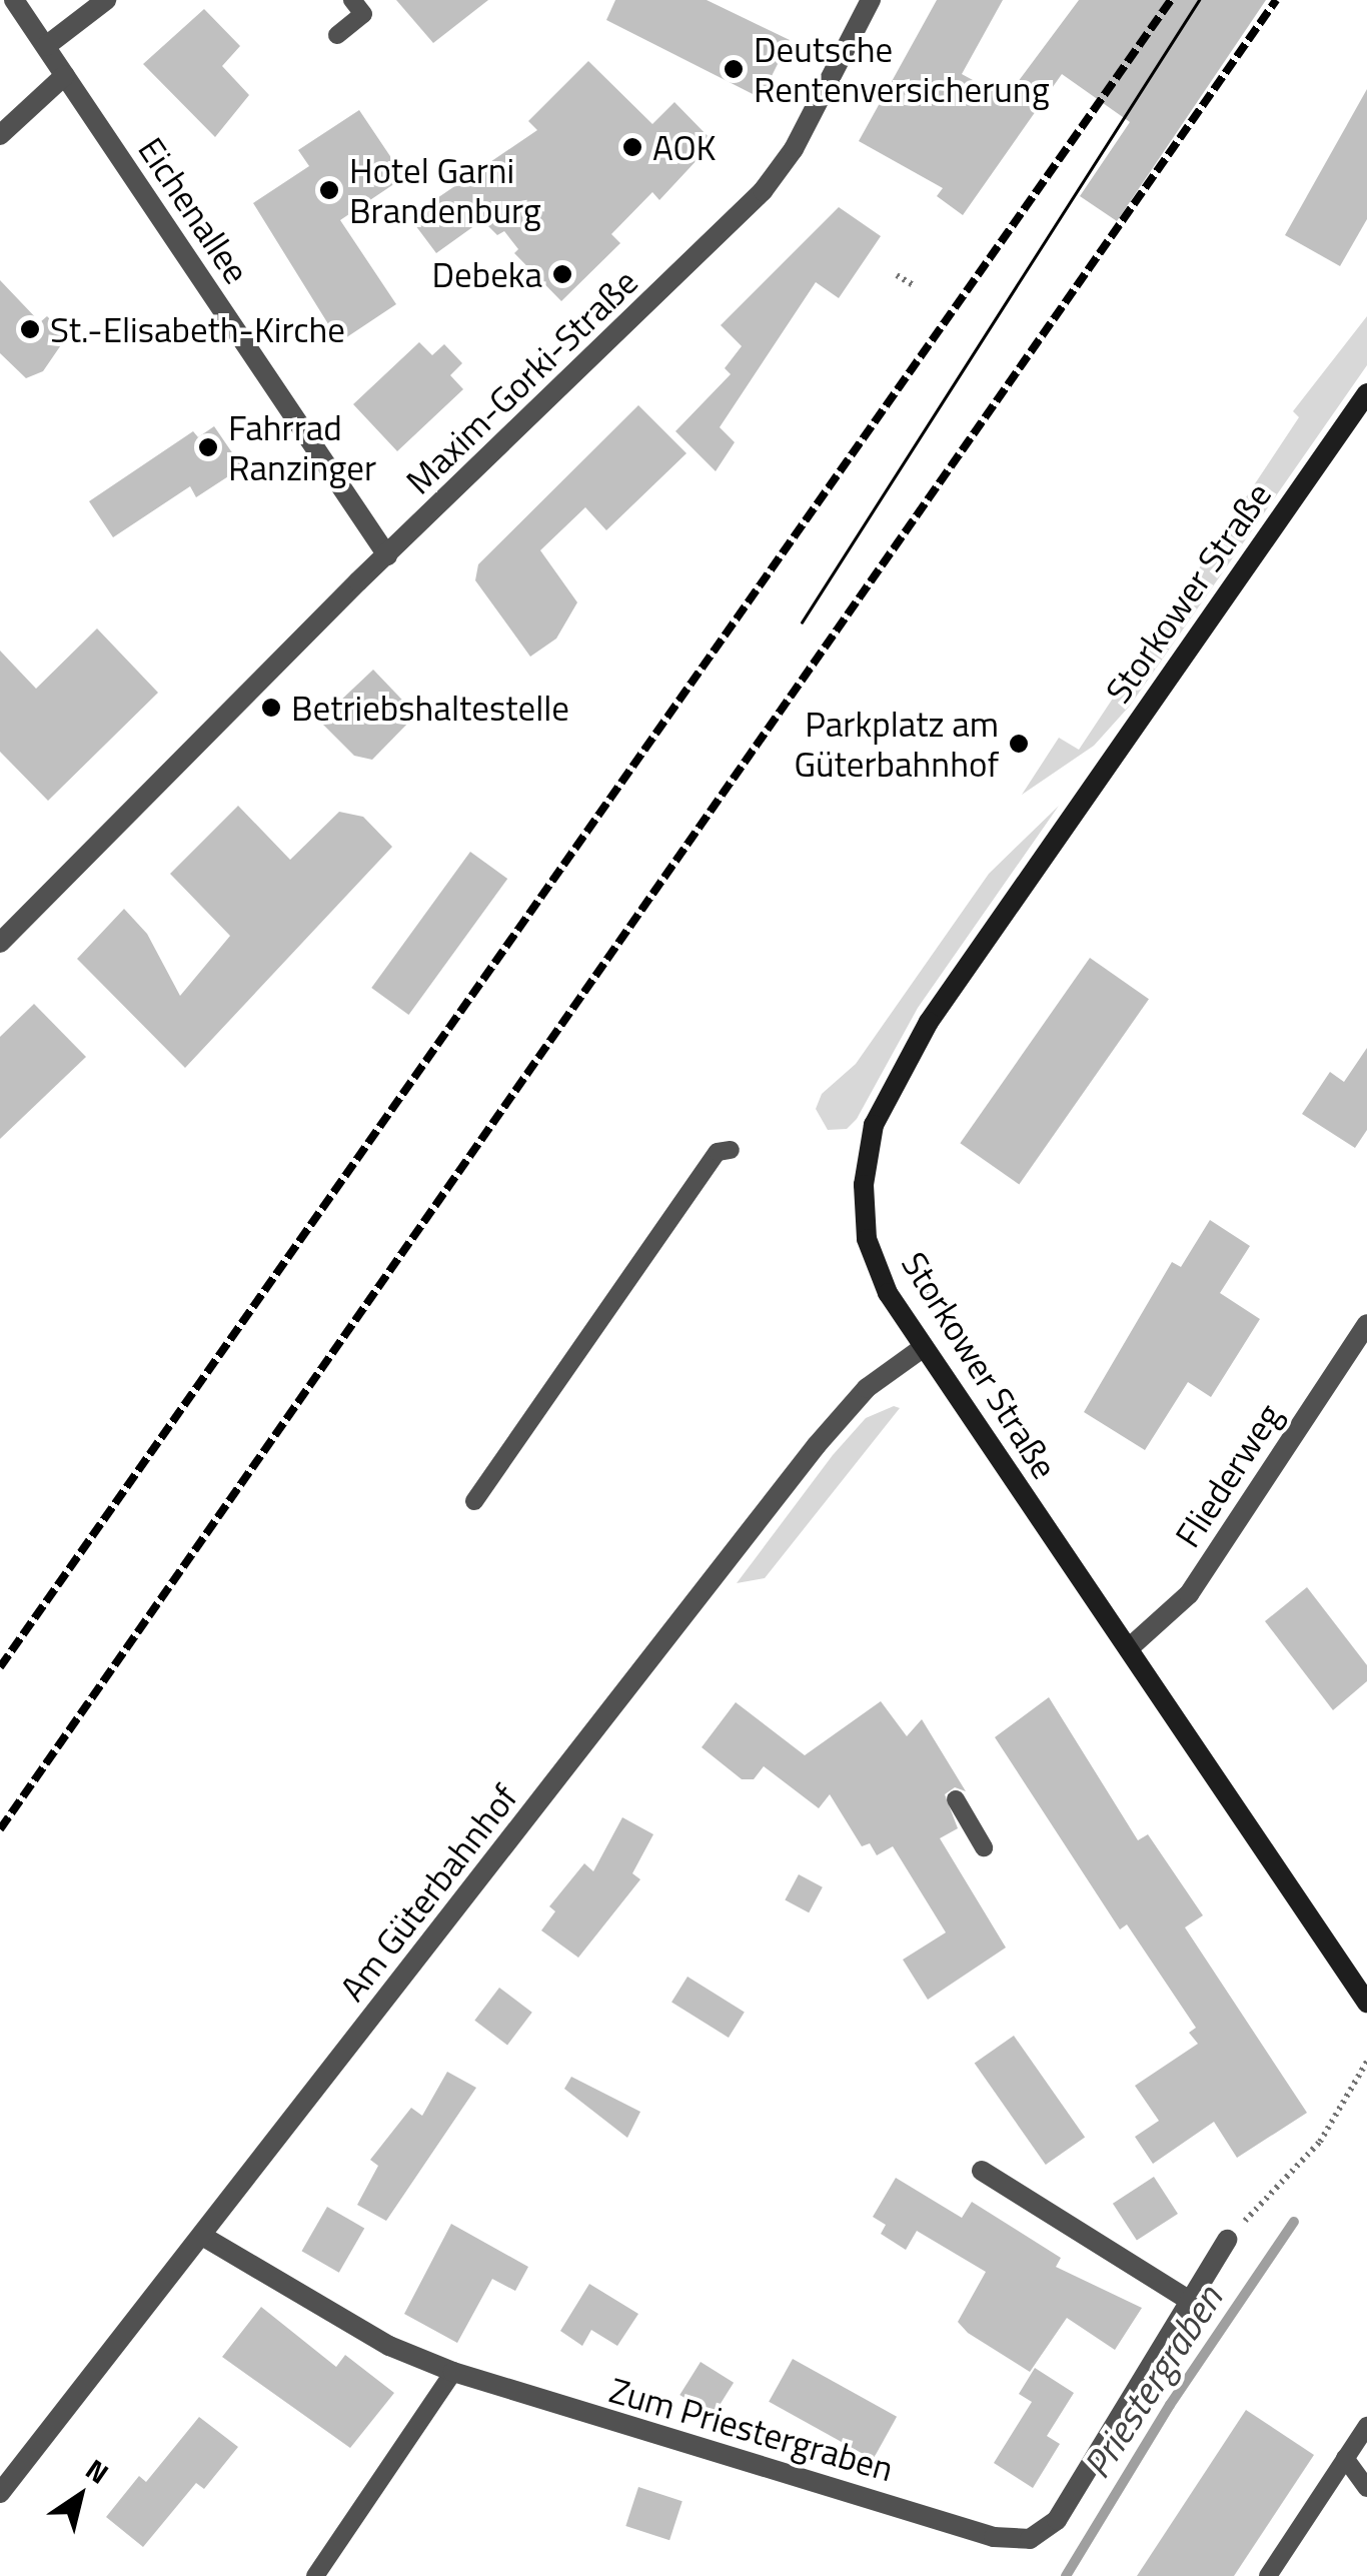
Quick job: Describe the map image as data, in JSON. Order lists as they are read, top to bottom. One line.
{"streets":{"main road":["Storkower Straße"],"street":["Eichenallee","Maxim-Gorki-Straße","Fliederweg","Am Güterbahnhof","Zum Priestergraben"]},"crossings":[["Eichenallee","Maxim-Gorki-Straße"],["Storkower Straße","Fliederweg"],["Storkower Straße","Am Güterbahnhof"],["Am Güterbahnhof","Zum Priestergraben"]],"water":["Priestergraben"],"places":["Deutsche Rentenversicherung","AOK","Hotel Garni Brandenburg","Debeka","St.-Elisabeth-Kirche","Fahrrad Ranzinger","Betriebshaltestelle","Parkplatz am Güterbahnhof"],"north":"top right"}
